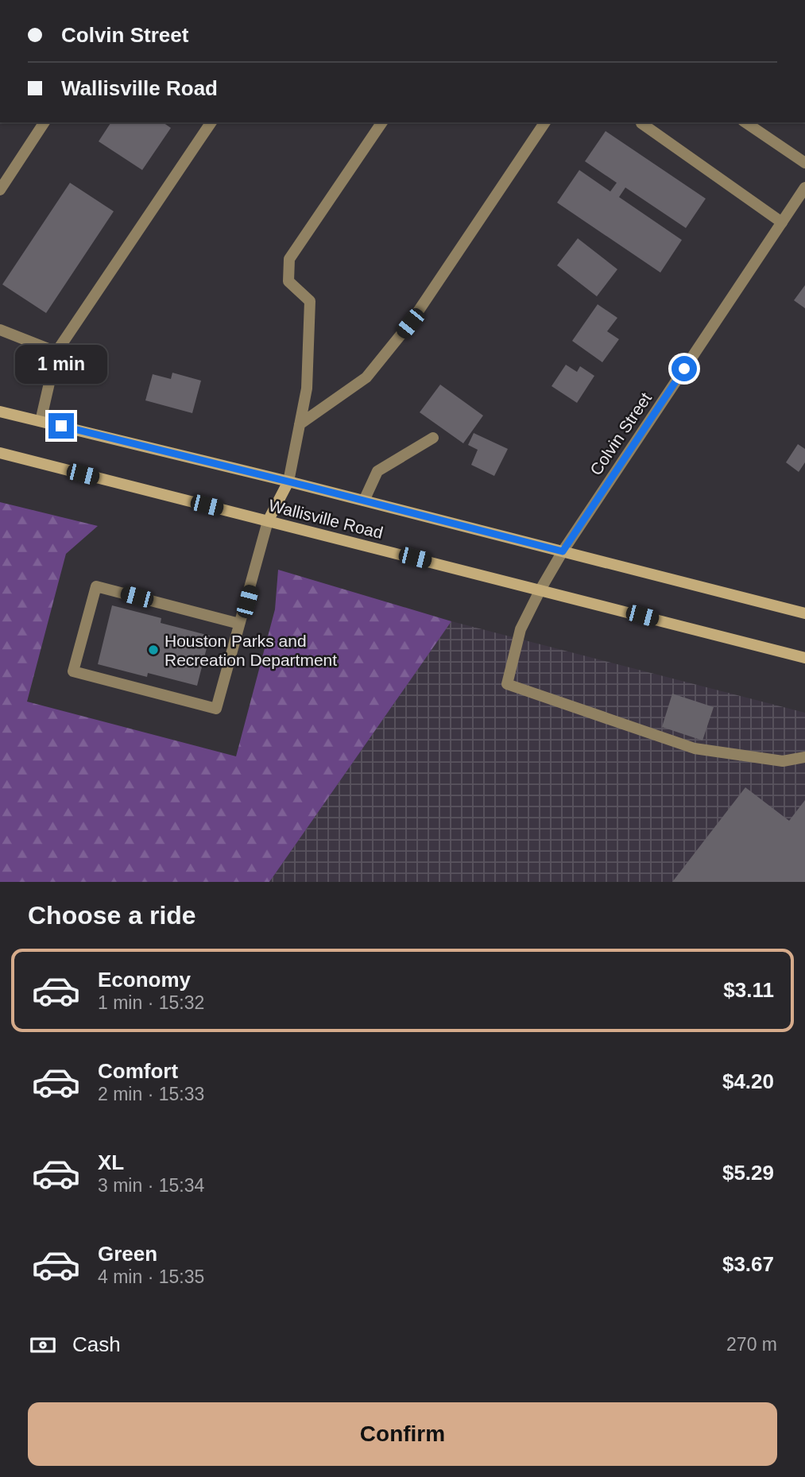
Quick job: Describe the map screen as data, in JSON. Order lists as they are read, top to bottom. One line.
{"streets":{"main road":["Wallisville Road"],"street":["Colvin Street"]},"crossings":[["Colvin Street","Wallisville Road"]],"places":["Houston Parks and Recreation Department"],"page":{"banner":["Colvin Street","Wallisville Road"],"bubble":"1 min","heading":"Choose a ride","list":[{"name":"Economy","note":"1 min · 15:32","value":"$3.11"},{"name":"Comfort","note":"2 min · 15:33","value":"$4.20"},{"name":"XL","note":"3 min · 15:34","value":"$5.29"},{"name":"Green","note":"4 min · 15:35","value":"$3.67"}],"pay":["Cash","270 m"],"buttons":"Confirm"}}
